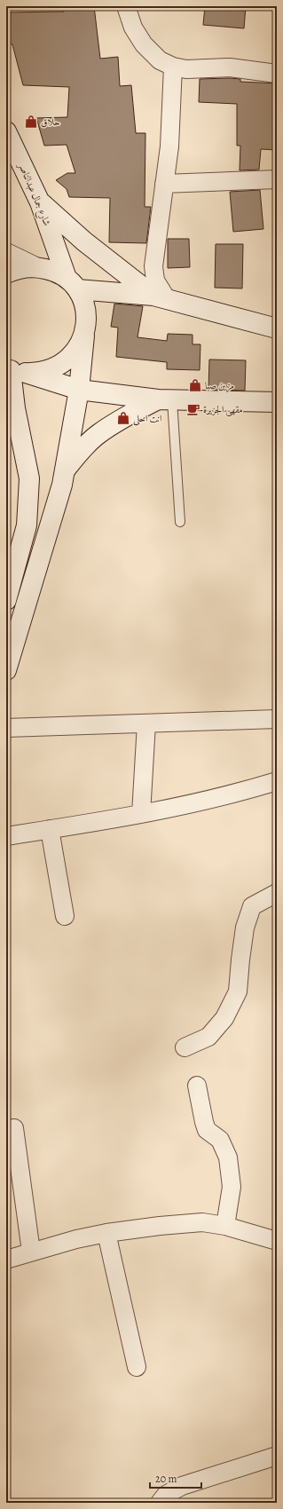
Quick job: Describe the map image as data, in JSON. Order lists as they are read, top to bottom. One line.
{"streets":{"main road":["شارع جمال عبدالناصر"]},"places":{"shop":["حلاق","مزين صبا","انت احلى"],"cafe":["مقهى الجزيرة"]},"scale_bar":"20 m"}
